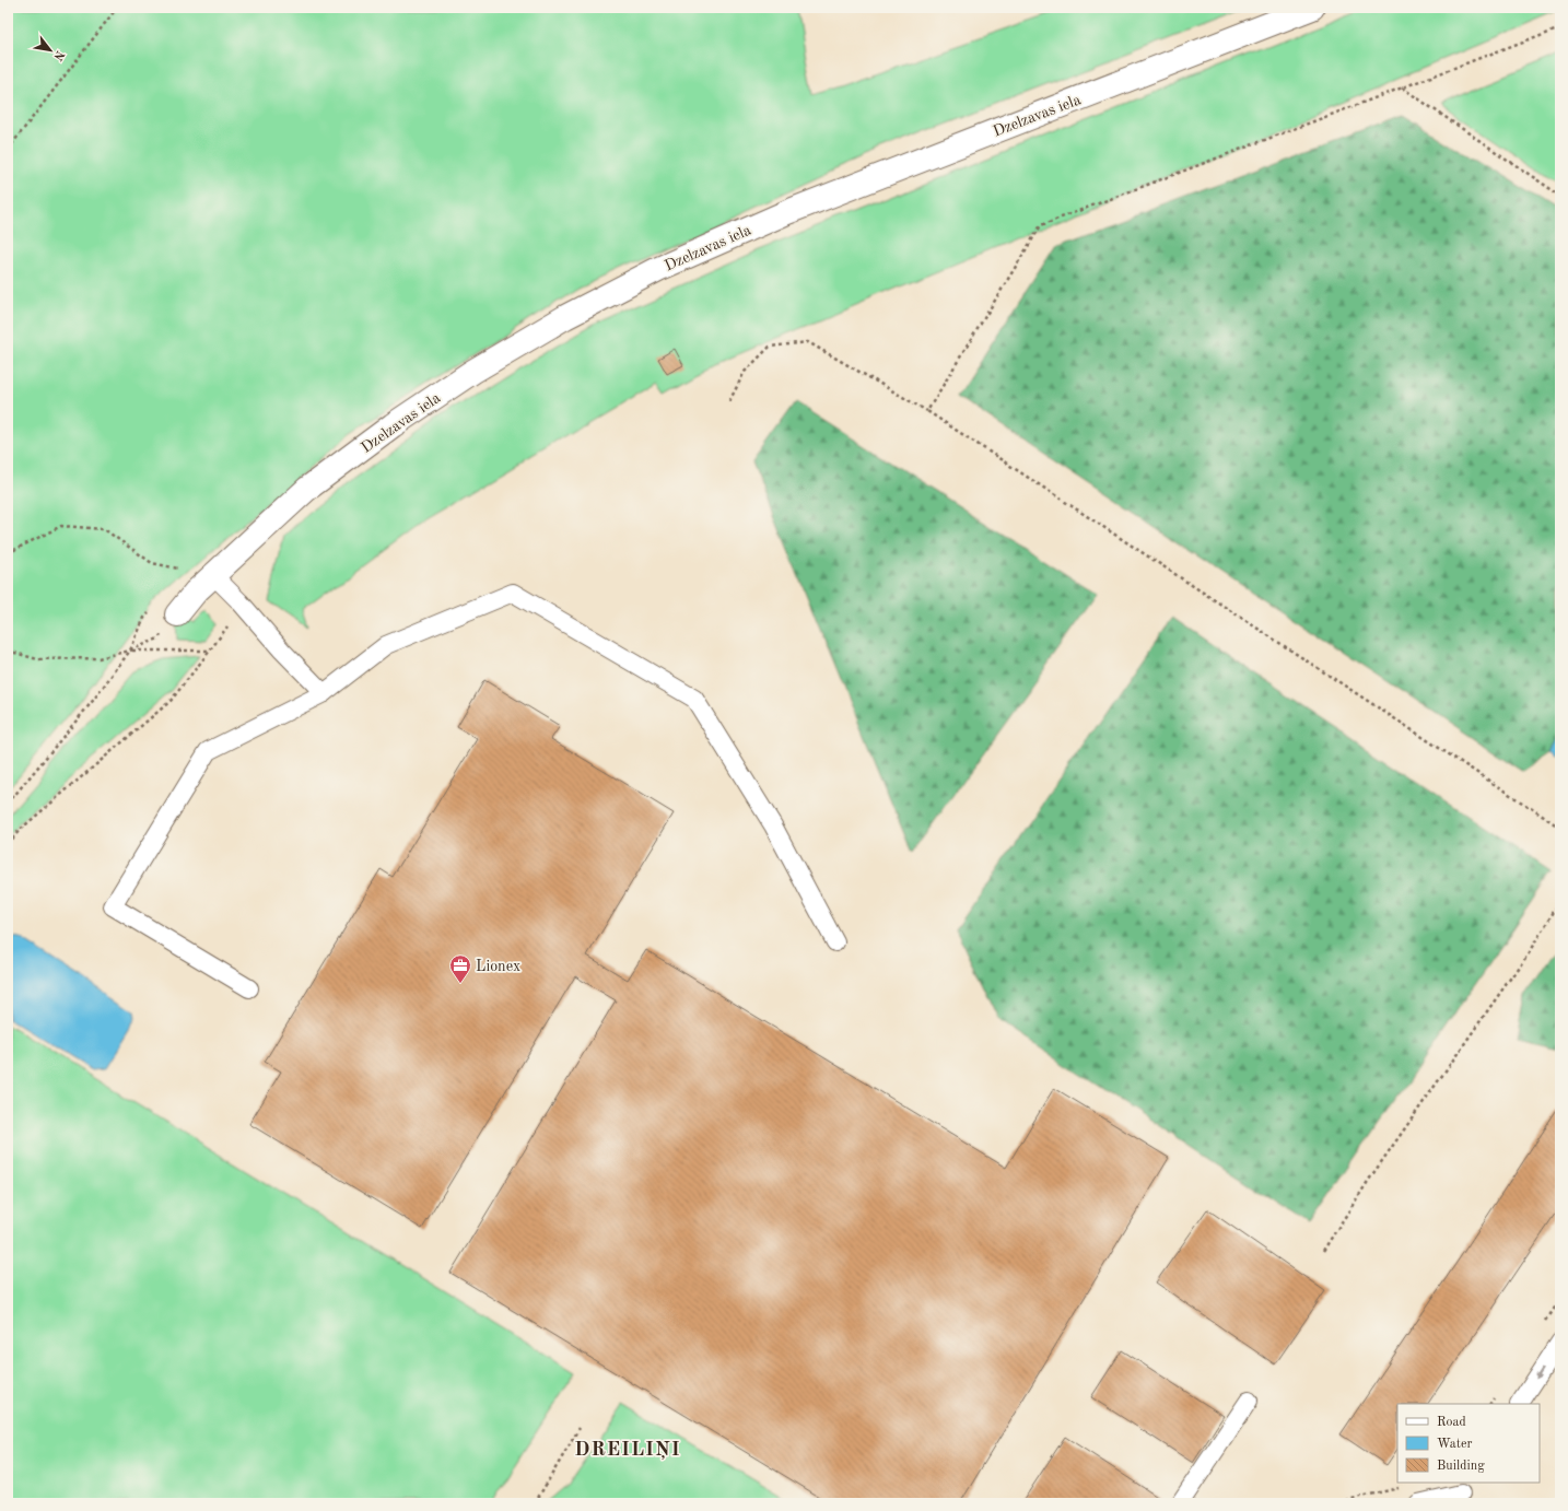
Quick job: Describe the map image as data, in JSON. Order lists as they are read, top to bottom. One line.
{"streets":{"street":["Dzelzavas iela"]},"districts":["DREILIŅI"],"places":{"office":["Lionex"]},"legend":["Road","Water","Building"],"north":"bottom right"}
